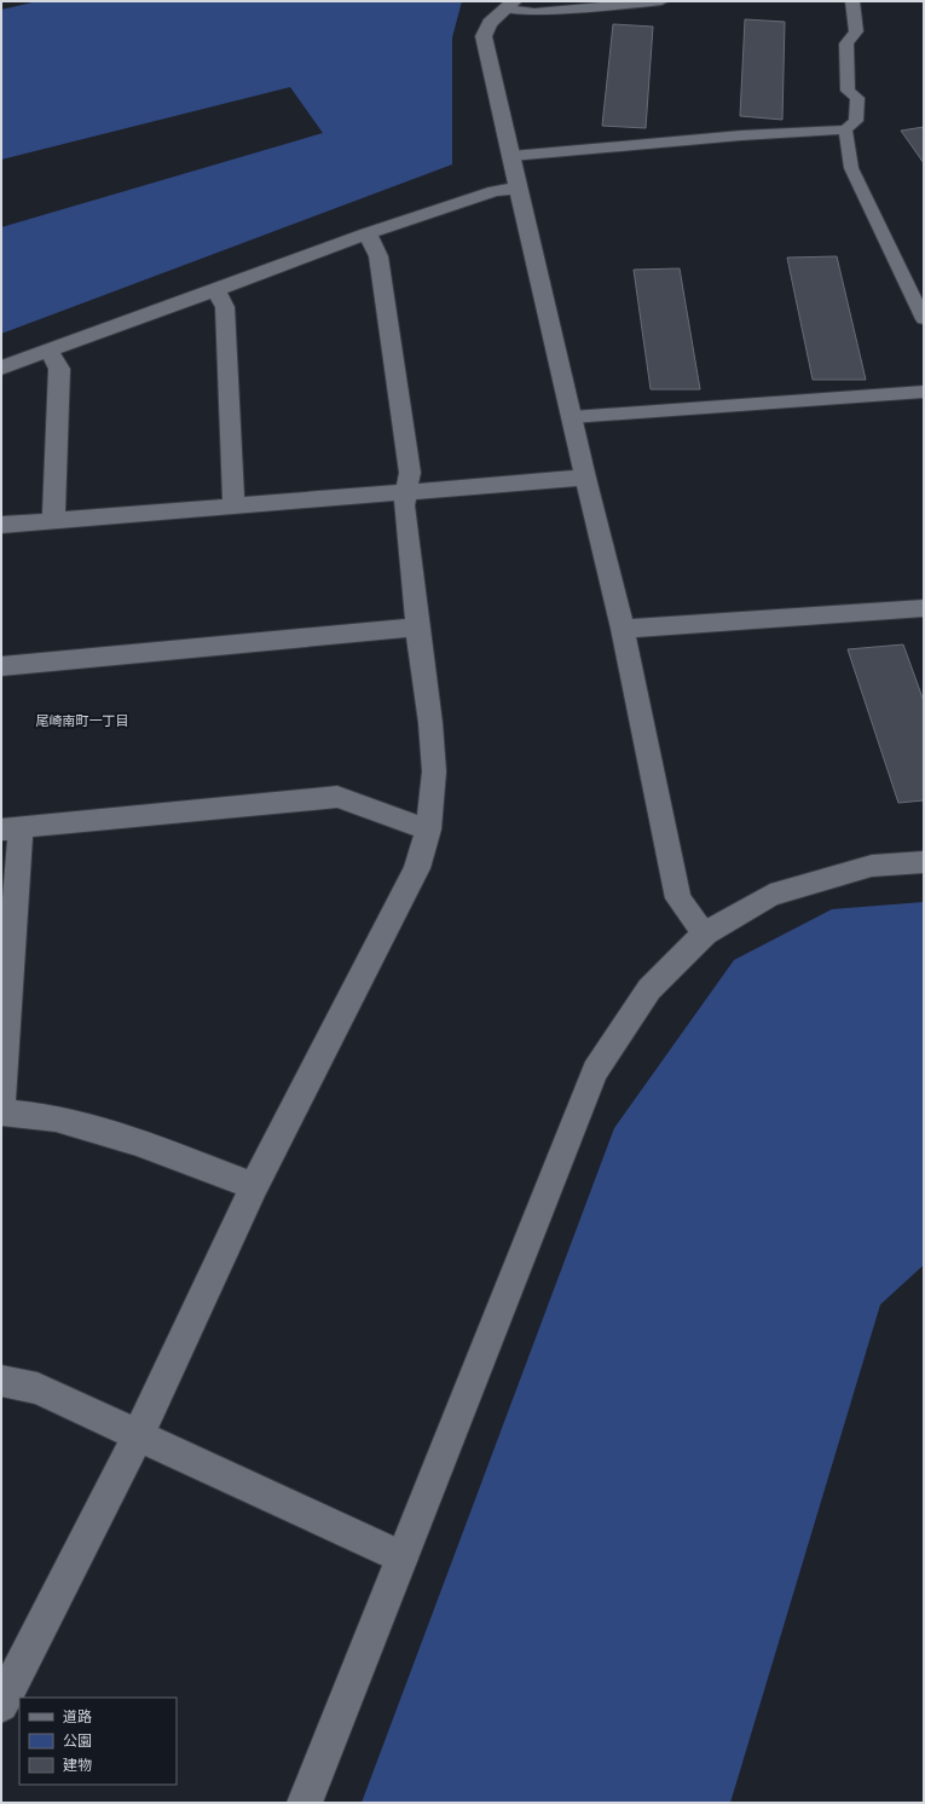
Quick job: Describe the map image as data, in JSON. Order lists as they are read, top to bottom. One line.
{"districts":["尾崎南町一丁目"],"legend":["道路","公園","建物"]}
